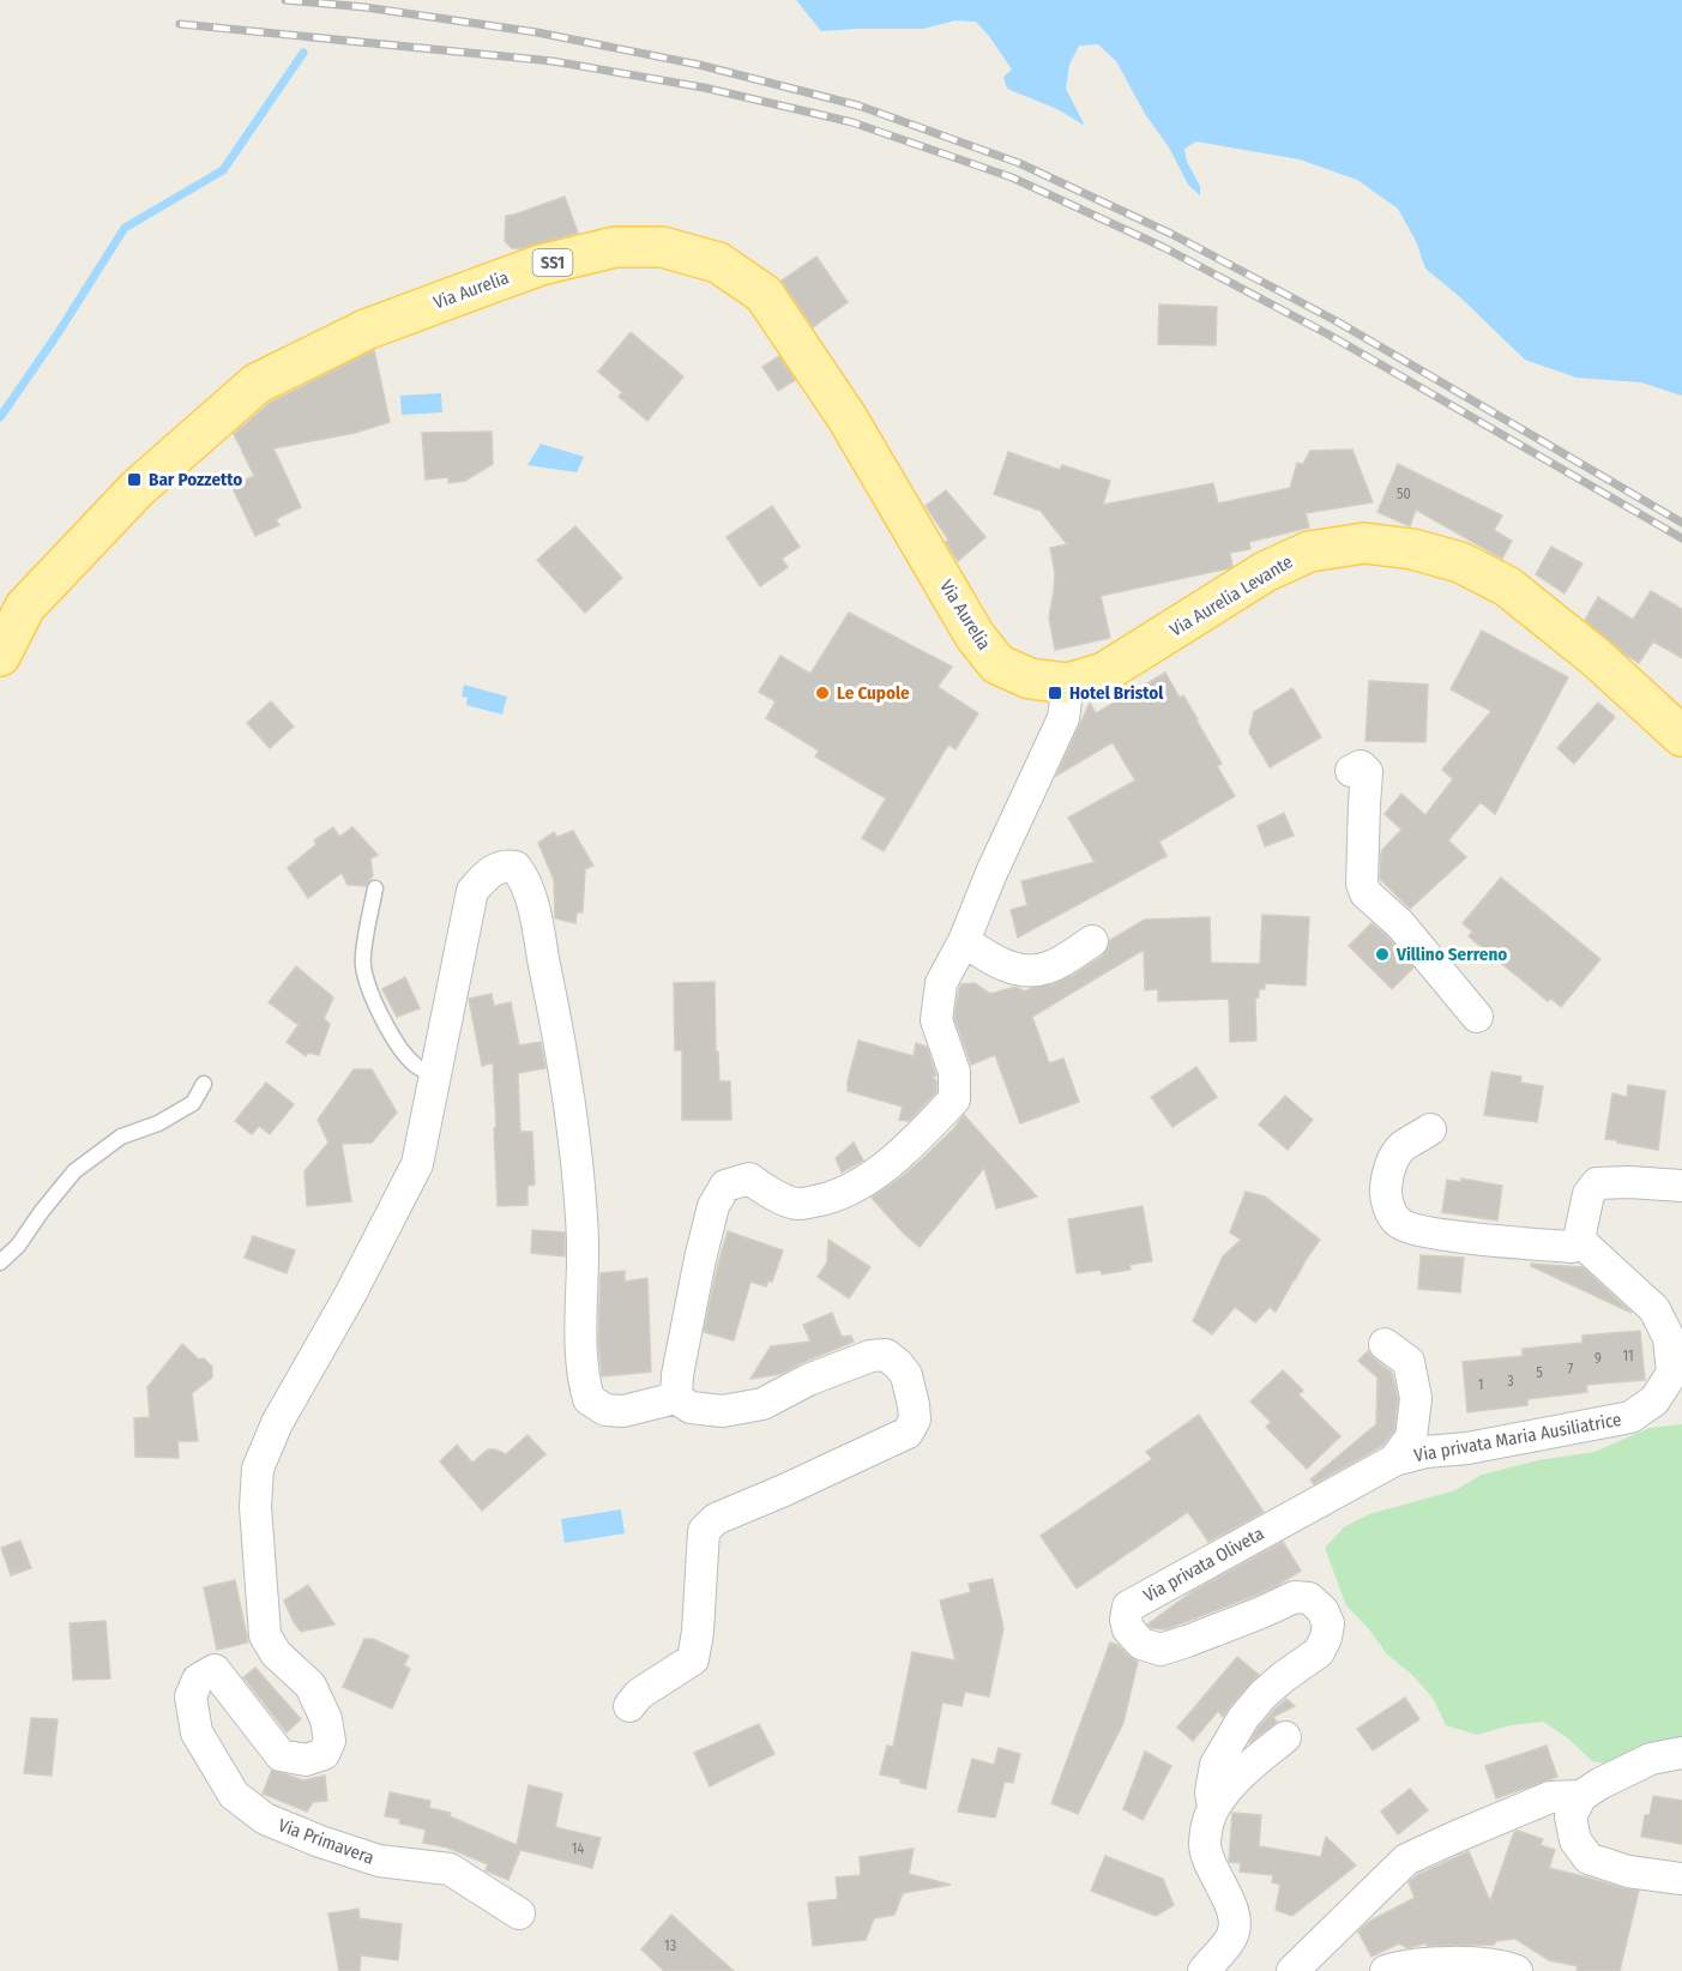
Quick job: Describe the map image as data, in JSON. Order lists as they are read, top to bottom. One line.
{"streets":{"main road":["SS1","Via Aurelia","Via Aurelia Levante"],"street":["Via privata Maria Ausiliatrice","Via privata Oliveta","Via Primavera"]},"crossings":[["Via Aurelia","Via Aurelia Levante"],["Via privata Maria Ausiliatrice","Via privata Oliveta"]],"places":{"transit":["Bar Pozzetto","Hotel Bristol"],"other":["Le Cupole","Villino Serreno"]},"house_numbers":["50","11","9","7","5","3","1","14","13"]}
